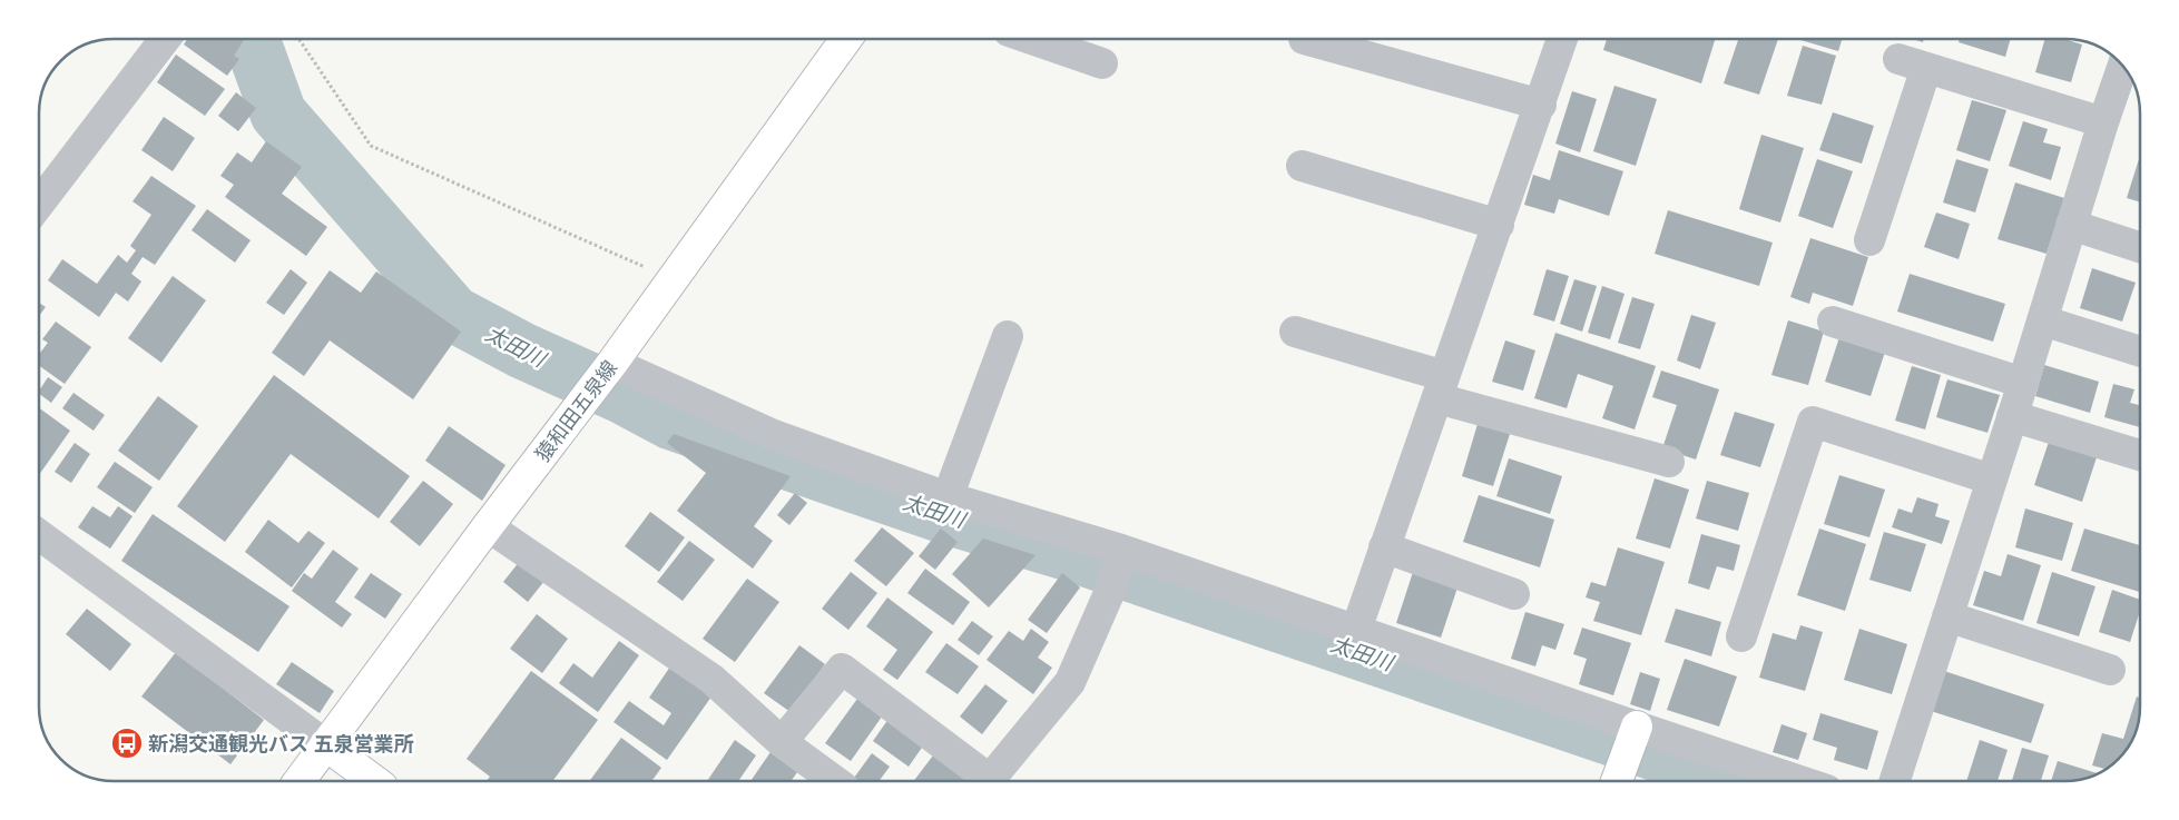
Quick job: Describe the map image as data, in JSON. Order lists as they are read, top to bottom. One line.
{"streets":{"main road":["猿和田五泉線"]},"water":["太田川"],"places":{"bus stop":["新潟交通観光バス 五泉営業所"]}}
